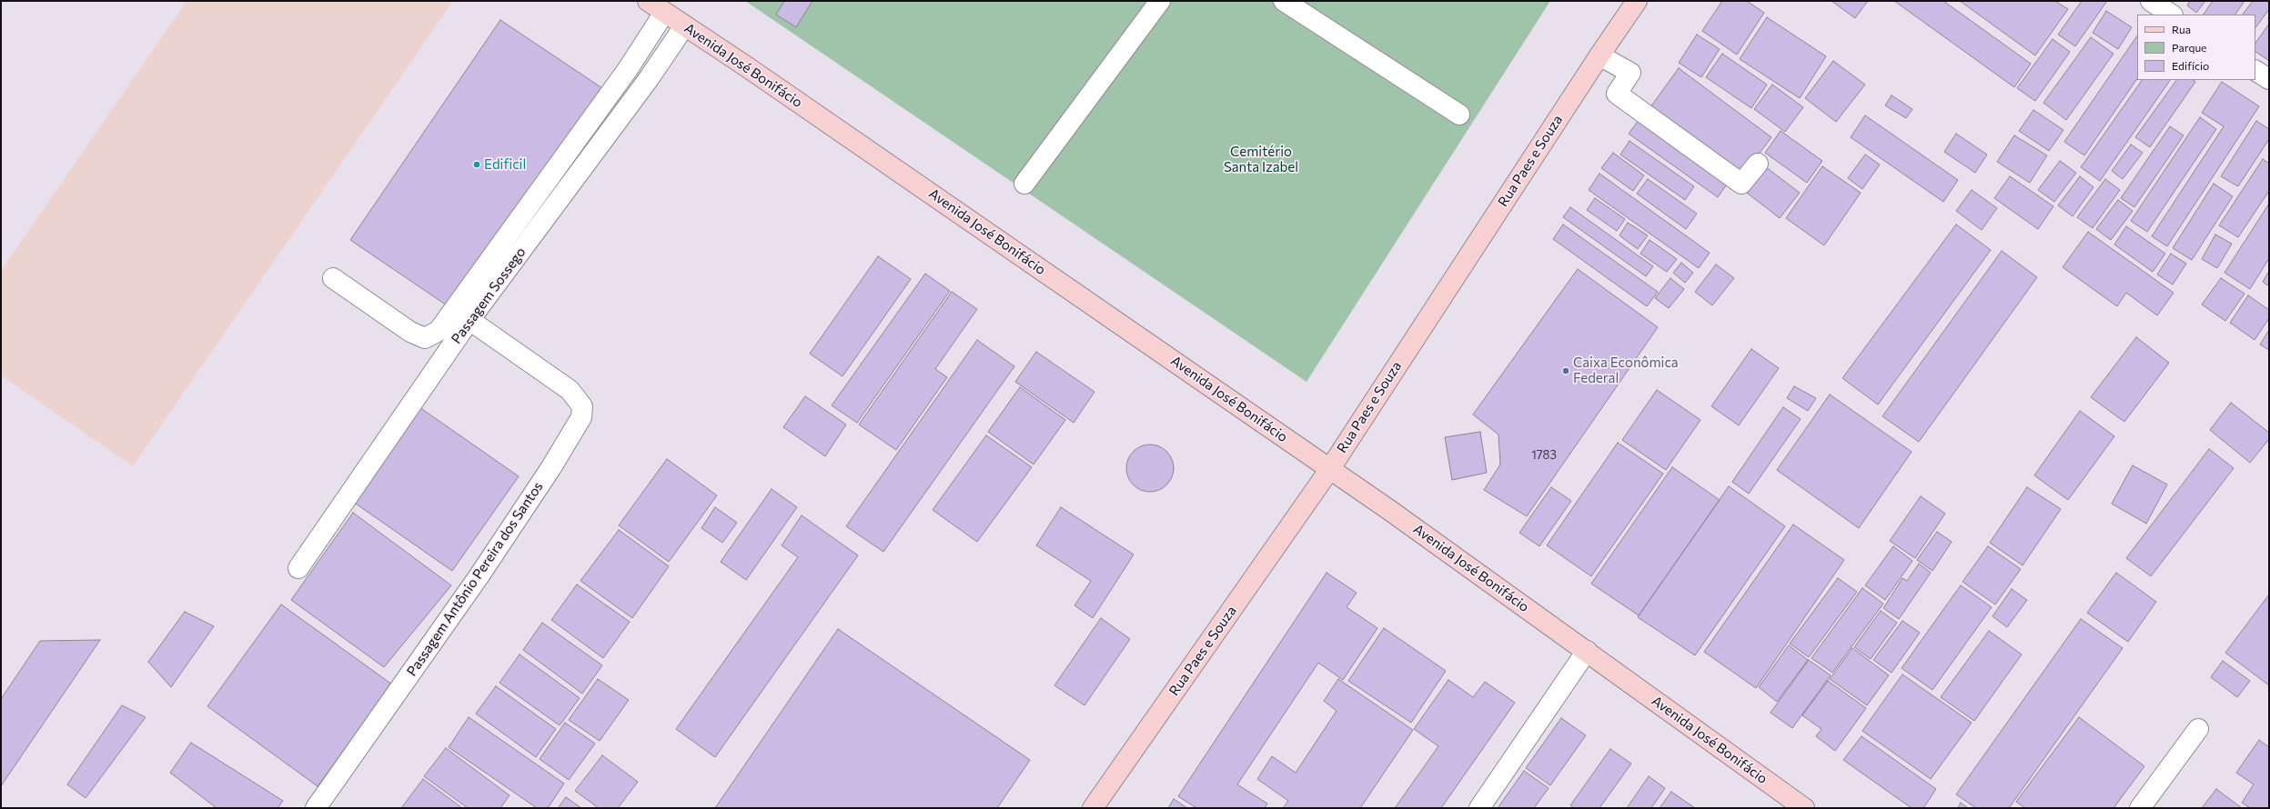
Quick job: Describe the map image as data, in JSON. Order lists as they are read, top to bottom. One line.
{"streets":{"main road":["Avenida José Bonifácio","Rua Paes e Souza"],"street":["Passagem Sossego","Passagem Antônio Pereira dos Santos"]},"crossings":[["Avenida José Bonifácio","Rua Paes e Souza"],["Avenida José Bonifácio","Passagem Sossego"],["Passagem Sossego","Passagem Antônio Pereira dos Santos"]],"parks":["Cemitério Santa Izabel"],"places":["Edificil","Caixa Econômica Federal"],"house_numbers":["1783"],"legend":["Rua","Parque","Edifício"]}
